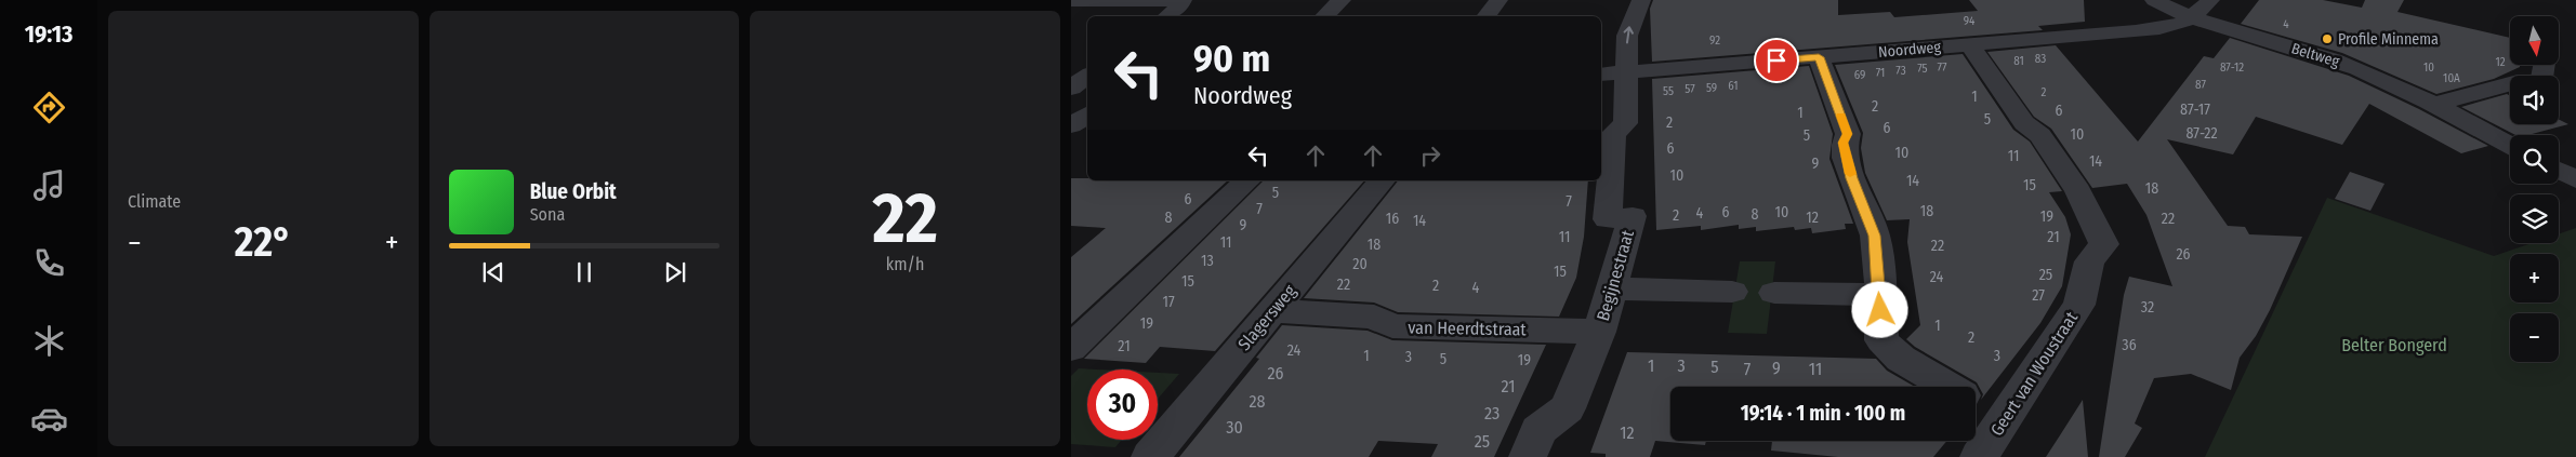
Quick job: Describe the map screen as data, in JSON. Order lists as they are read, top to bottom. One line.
{"streets":{"street":["Noordweg","Beltweg","Begijnestraat","Slagersweg","van Heerdtstraat","Geert van Woustraat"]},"crossings":[["Noordweg","Beltweg"],["Noordweg","Begijnestraat"],["Noordweg","Geert van Woustraat"],["Begijnestraat","van Heerdtstraat"],["Slagersweg","van Heerdtstraat"]],"parks":["Belter Bongerd"],"places":["Profile Minnema"],"house_numbers":["94","4","92","83","81","12","77","87-12","10","75","73","71","69","10A","87","61","59","57","55","2","1","2","87-17","6","1","5","2","6","87-22","10","5","6","10","11","14","9","10","14","15","18","5","6","7","7","18","6","10","4","8","2","19","8","12","16","22","14","9","11","21","11","18","22","26","13","20","15","25","24","15","22","2","4","27","17","32","19","1","2","36","21","24","1","3","3","5","19","1","3","5","9","7","11","26","21","28","23","30","12","25"],"north":"bottom","page":{"tabs":"19:13","tile":["Climate",["22","km/h"]],"map_buttons":["+","−"],"turn":["90 m","Noordweg"],"song":["Blue Orbit","Sona"],"heat":["−","22°","+"],"limit":"30","trip":"19:14 · 1 min · 100 m"}}
